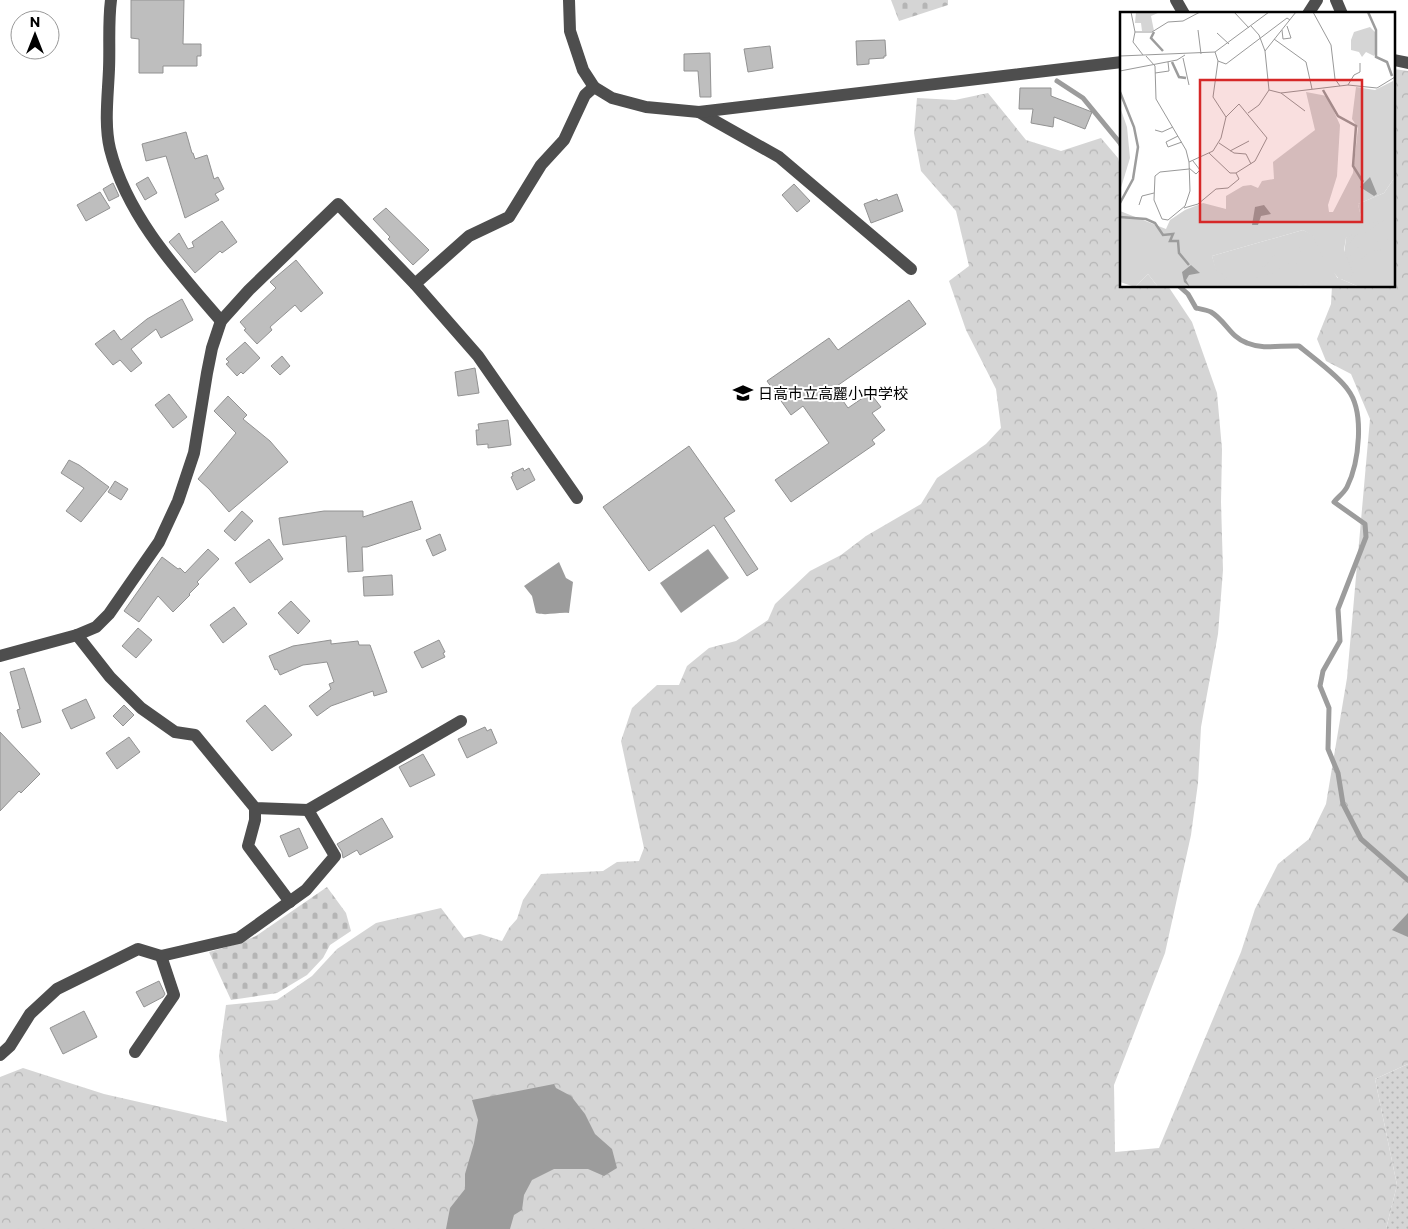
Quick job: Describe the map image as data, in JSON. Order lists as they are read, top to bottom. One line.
{"places":{"school or university":["日高市立高麗小中学校"]},"north":"top"}
